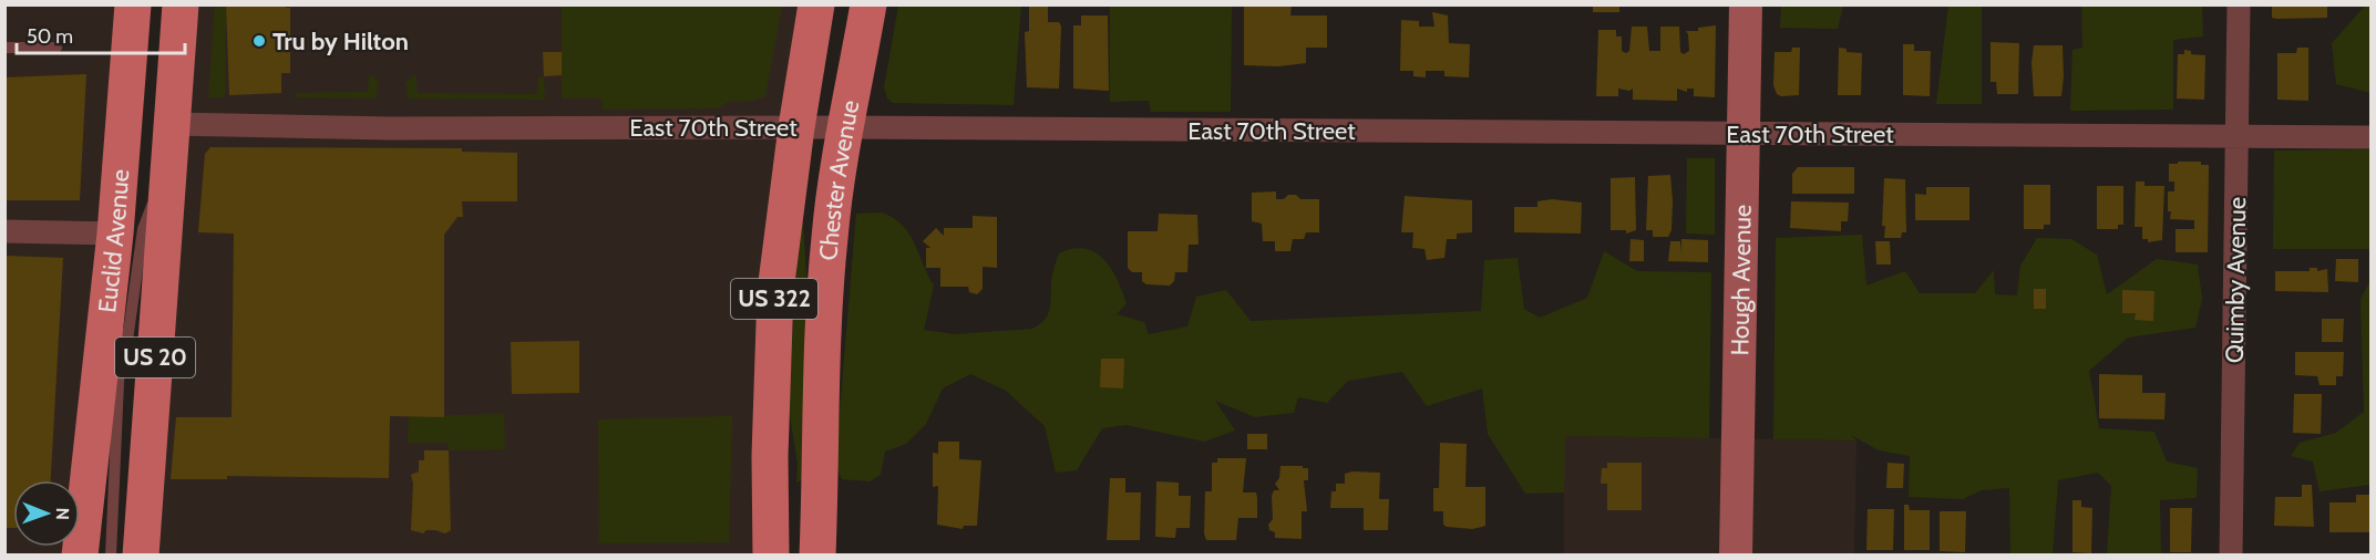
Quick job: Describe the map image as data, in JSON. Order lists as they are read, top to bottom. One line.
{"streets":{"main road":["Chester Avenue","Euclid Avenue","US 322","US 20"],"street":["East 70th Street","Hough Avenue","Quimby Avenue"]},"crossings":[["East 70th Street","Chester Avenue"],["East 70th Street","Euclid Avenue"],["East 70th Street","Hough Avenue"],["East 70th Street","Quimby Avenue"]],"places":["Tru by Hilton"],"scale_bar":"50 m","north":"right"}
